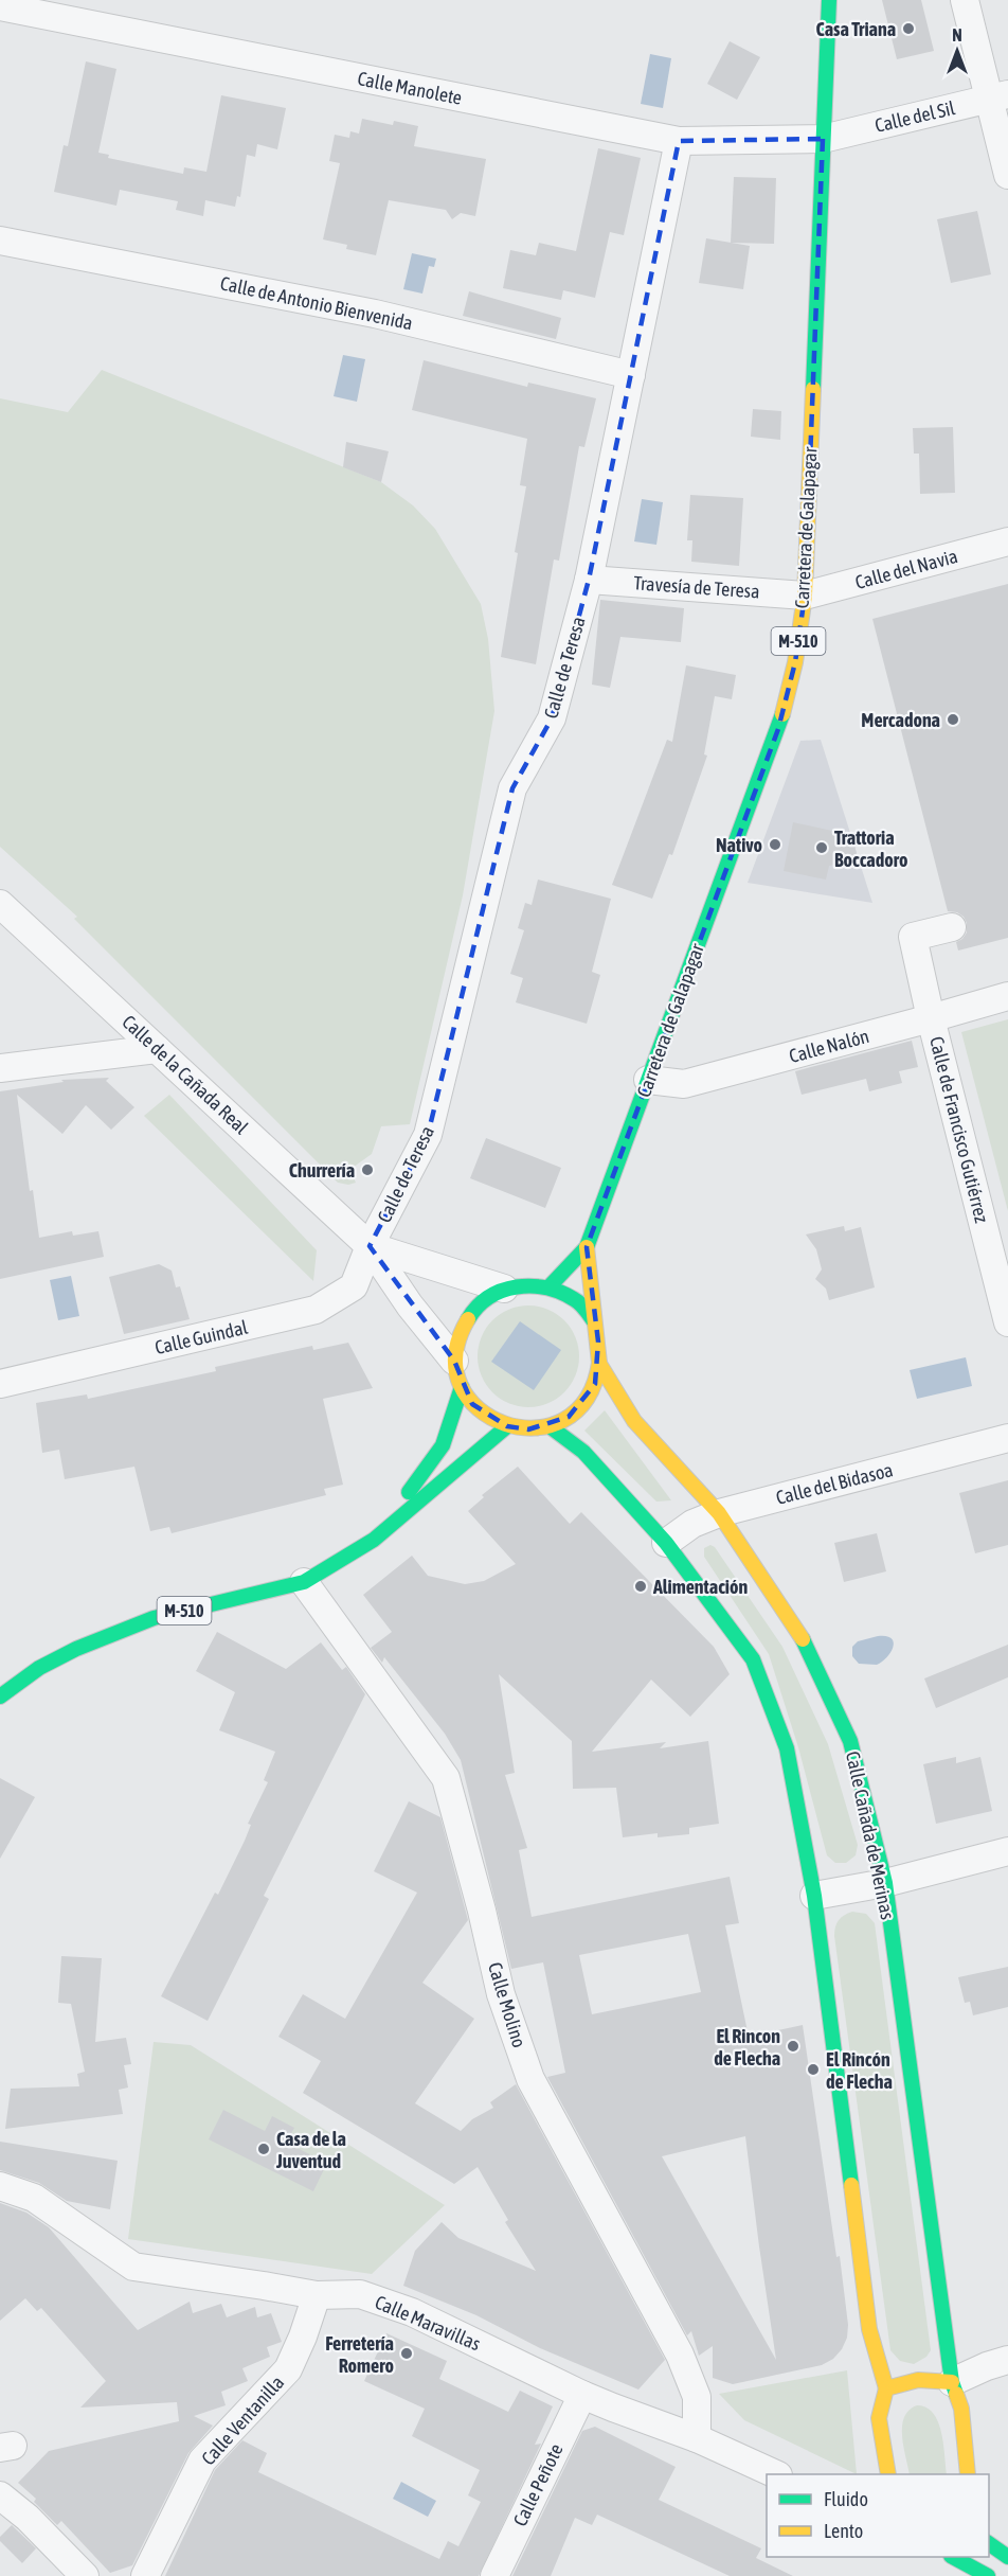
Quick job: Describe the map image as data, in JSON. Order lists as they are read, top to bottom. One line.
{"streets":{"main road":["Carretera de Galapagar","M-510","Calle Cañada de Merinas"],"street":["Calle Manolete","Calle del Sil","Calle de Antonio Bienvenida","Calle del Navia","Travesía de Teresa","Calle de Teresa","Calle Nalón","Calle de la Cañada Real","Calle de Francisco Gutiérrez","Calle Guindal","Calle del Bidasoa","Calle Molino","Calle Maravillas","Calle Ventanilla","Calle Peñote"]},"crossings":[["Calle Manolete","Calle del Sil"],["Calle Manolete","Carretera de Galapagar"],["Calle Manolete","Calle de Teresa"],["Calle del Sil","Carretera de Galapagar"],["Calle de Antonio Bienvenida","Calle de Teresa"],["Carretera de Galapagar","Calle del Navia"],["Carretera de Galapagar","Travesía de Teresa"],["Carretera de Galapagar","M-510"],["Carretera de Galapagar","Calle Nalón"],["Calle del Navia","Travesía de Teresa"],["Travesía de Teresa","Calle de Teresa"],["M-510","Calle de la Cañada Real"],["M-510","Calle Cañada de Merinas"],["M-510","Calle Molino"],["Calle de Teresa","Calle de la Cañada Real"],["Calle de Teresa","Calle Guindal"],["Calle Nalón","Calle de Francisco Gutiérrez"],["Calle de la Cañada Real","Calle Guindal"],["Calle de la Cañada Real","Calle Cañada de Merinas"],["Calle del Bidasoa","Calle Cañada de Merinas"],["Calle Molino","Calle Maravillas"],["Calle Maravillas","Calle Ventanilla"],["Calle Maravillas","Calle Peñote"]],"places":["Casa Triana","Mercadona","Nativo","Trattoria Boccadoro","Churrería","Alimentación","El Rincon de Flecha","El Rincón de Flecha","Casa de la Juventud","Ferretería Romero"],"legend":["Fluido","Lento"],"north":"top"}
